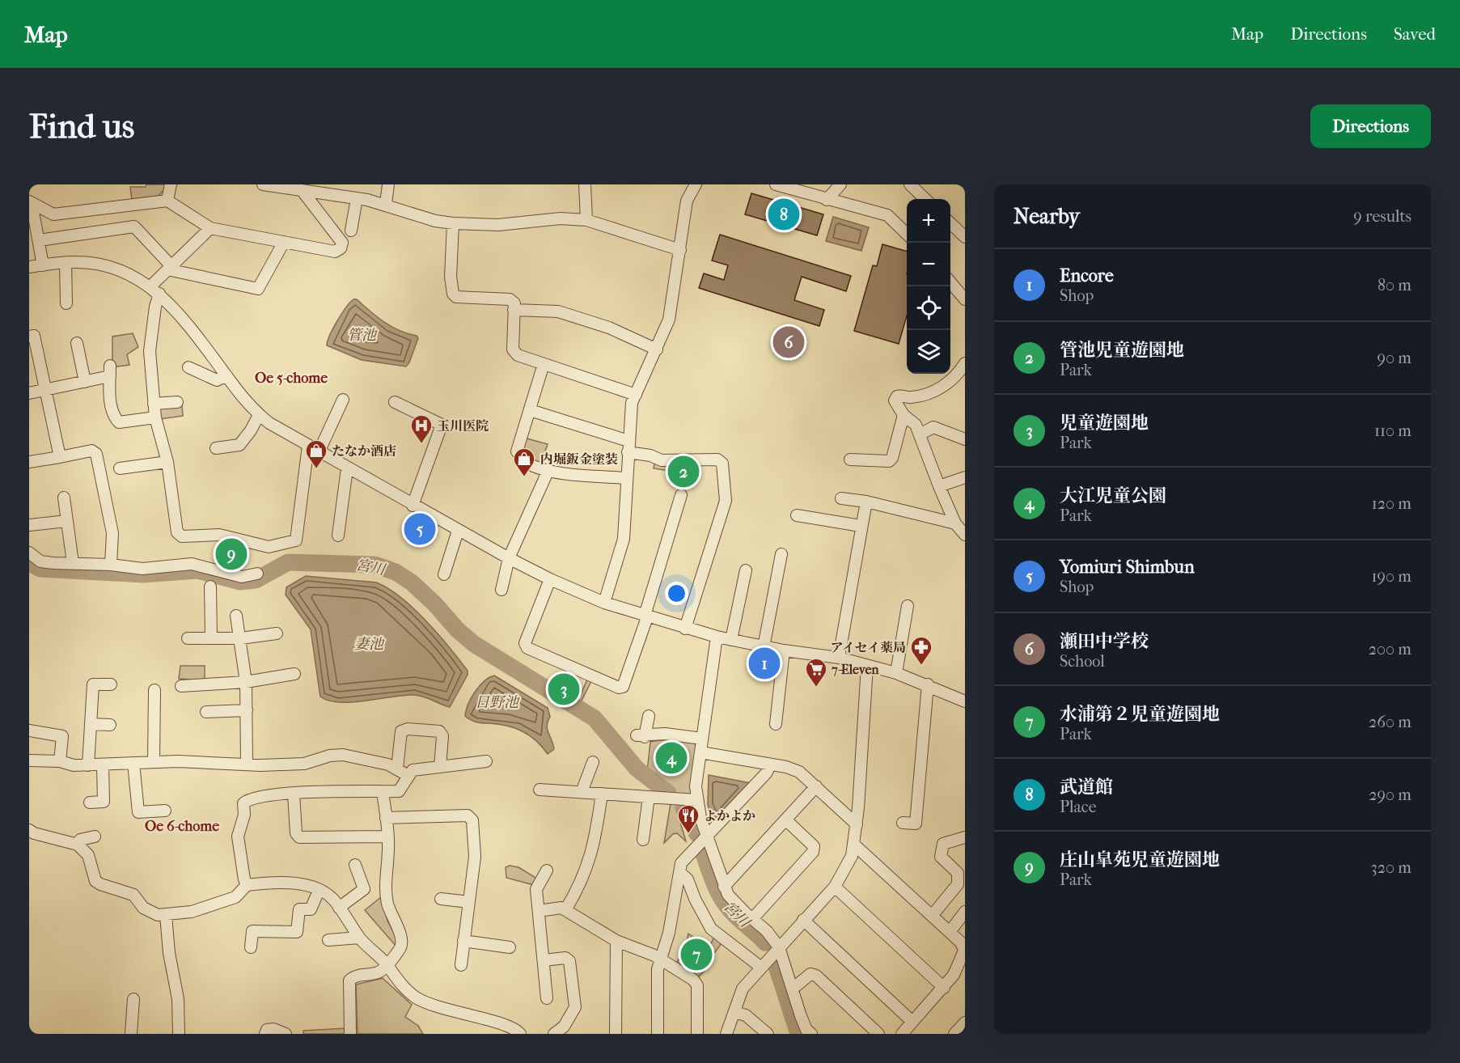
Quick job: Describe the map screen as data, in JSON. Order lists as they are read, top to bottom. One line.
{"districts":["Oe 5-chome","Oe 6-chome"],"water":["管池","宮川","妻池","日野池"],"places":{"hospital":["玉川医院"],"shop":["たなか酒店","内堀鈑金塗装"],"pharmacy":["アイセイ薬局"],"supermarket":["7-Eleven"],"restaurant":["よかよか"]},"page":{"header":"Map","nav":["Map","Directions","Saved"],"buttons":"Directions","title":"Find us","heading":["Nearby","9 results"],"pins":["8","6","2","5","9","1","3","4","7"],"map_buttons":["+","−"],"list":[{"mark":"1","name":"Encore","note":"Shop","value":"80 m"},{"mark":"2","name":"管池児童遊園地","note":"Park","value":"90 m"},{"mark":"3","name":"児童遊園地","note":"Park","value":"110 m"},{"mark":"4","name":"大江児童公園","note":"Park","value":"120 m"},{"mark":"5","name":"Yomiuri Shimbun","note":"Shop","value":"190 m"},{"mark":"6","name":"瀬田中学校","note":"School","value":"200 m"},{"mark":"7","name":"水浦第２児童遊園地","note":"Park","value":"260 m"},{"mark":"8","name":"武道館","note":"Place","value":"290 m"},{"mark":"9","name":"庄山皐苑児童遊園地","note":"Park","value":"320 m"}]}}
